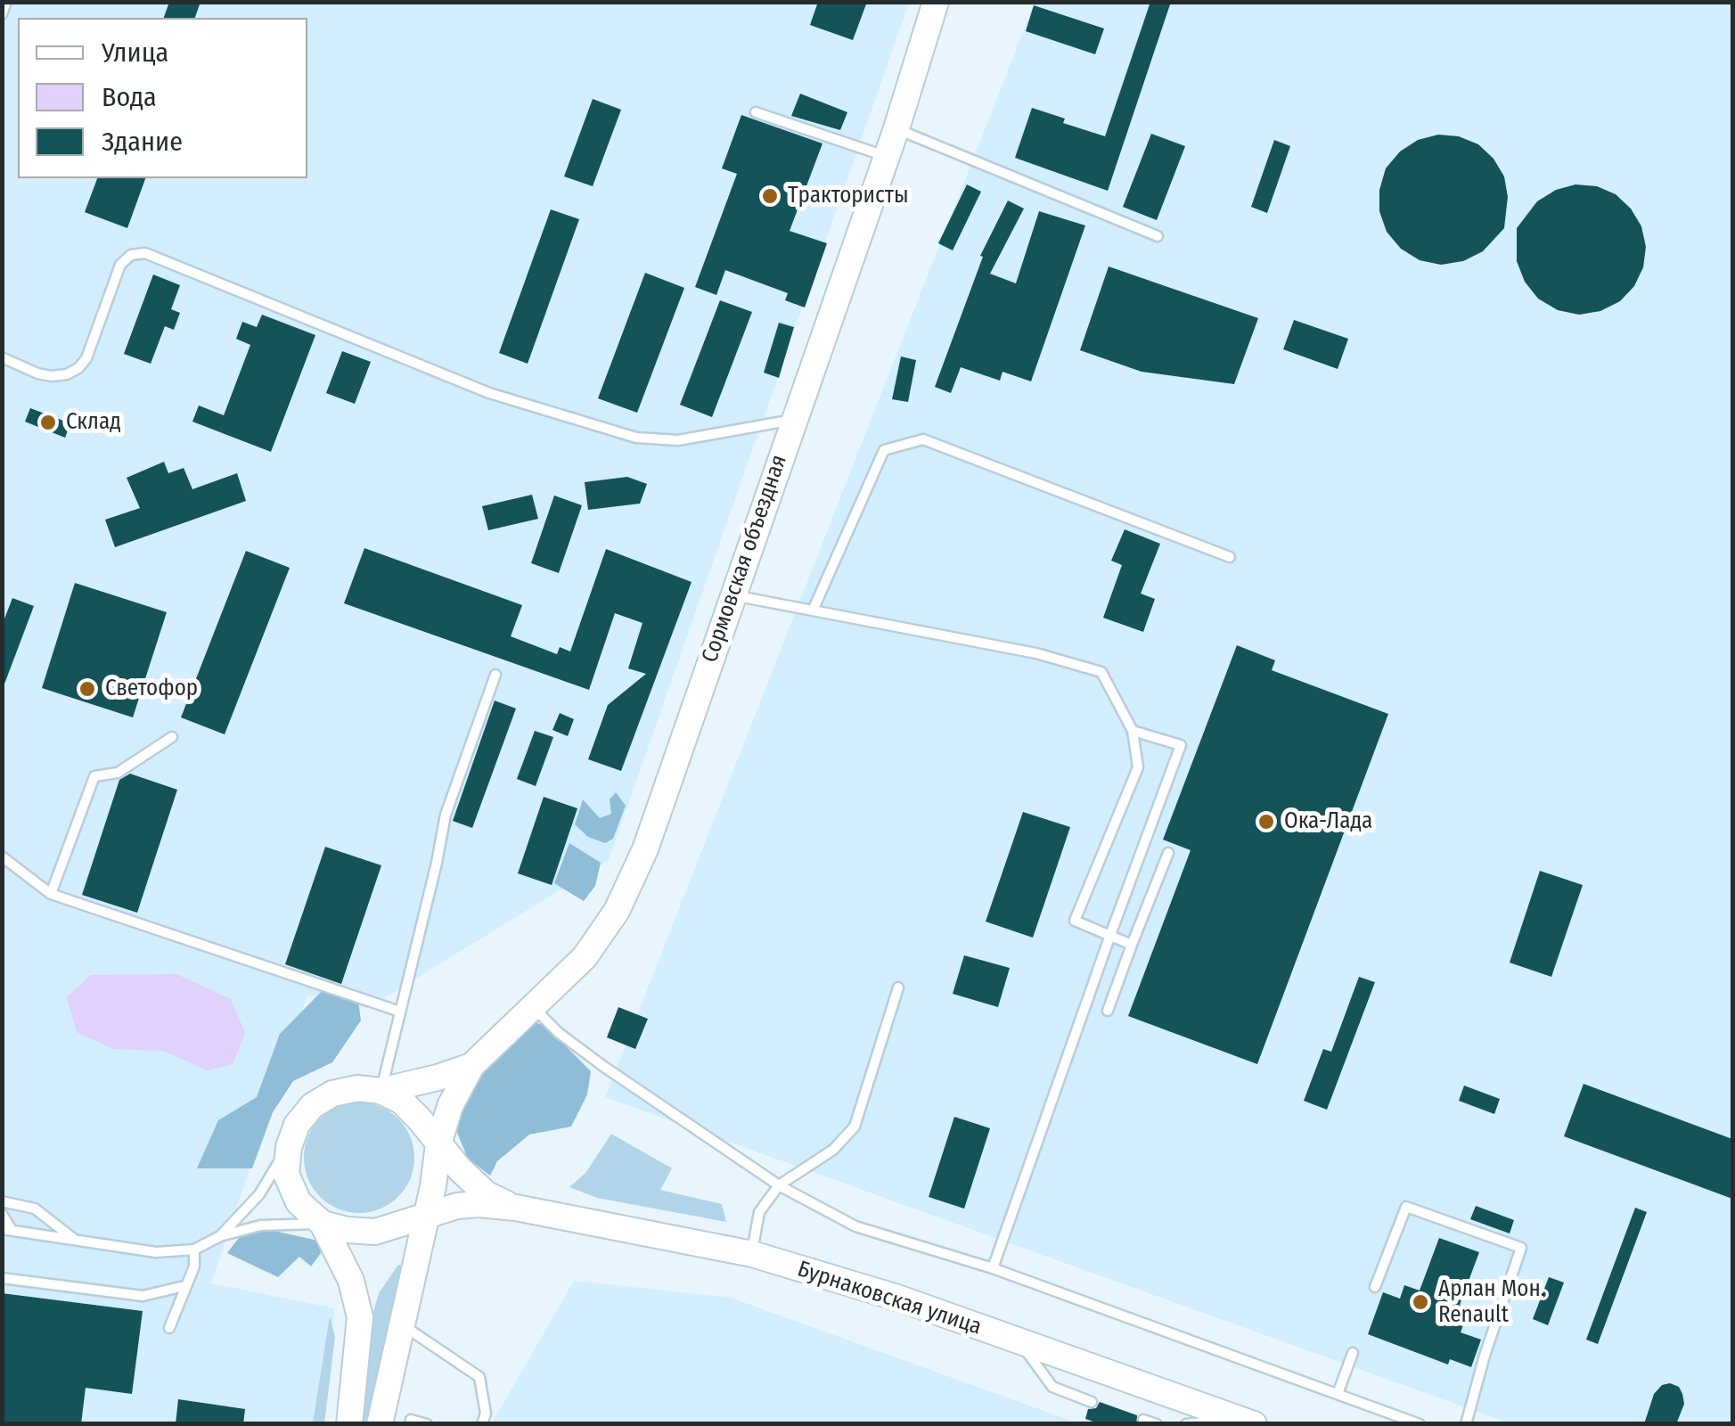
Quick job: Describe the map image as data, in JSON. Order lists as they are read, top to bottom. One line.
{"streets":{"main road":["Сормовская объездная","Бурнаковская улица"]},"places":["Трактористы","Склад","Светофор","Ока-Лада","Арлан Мон. Renault"],"legend":["Улица","Вода","Здание"]}
